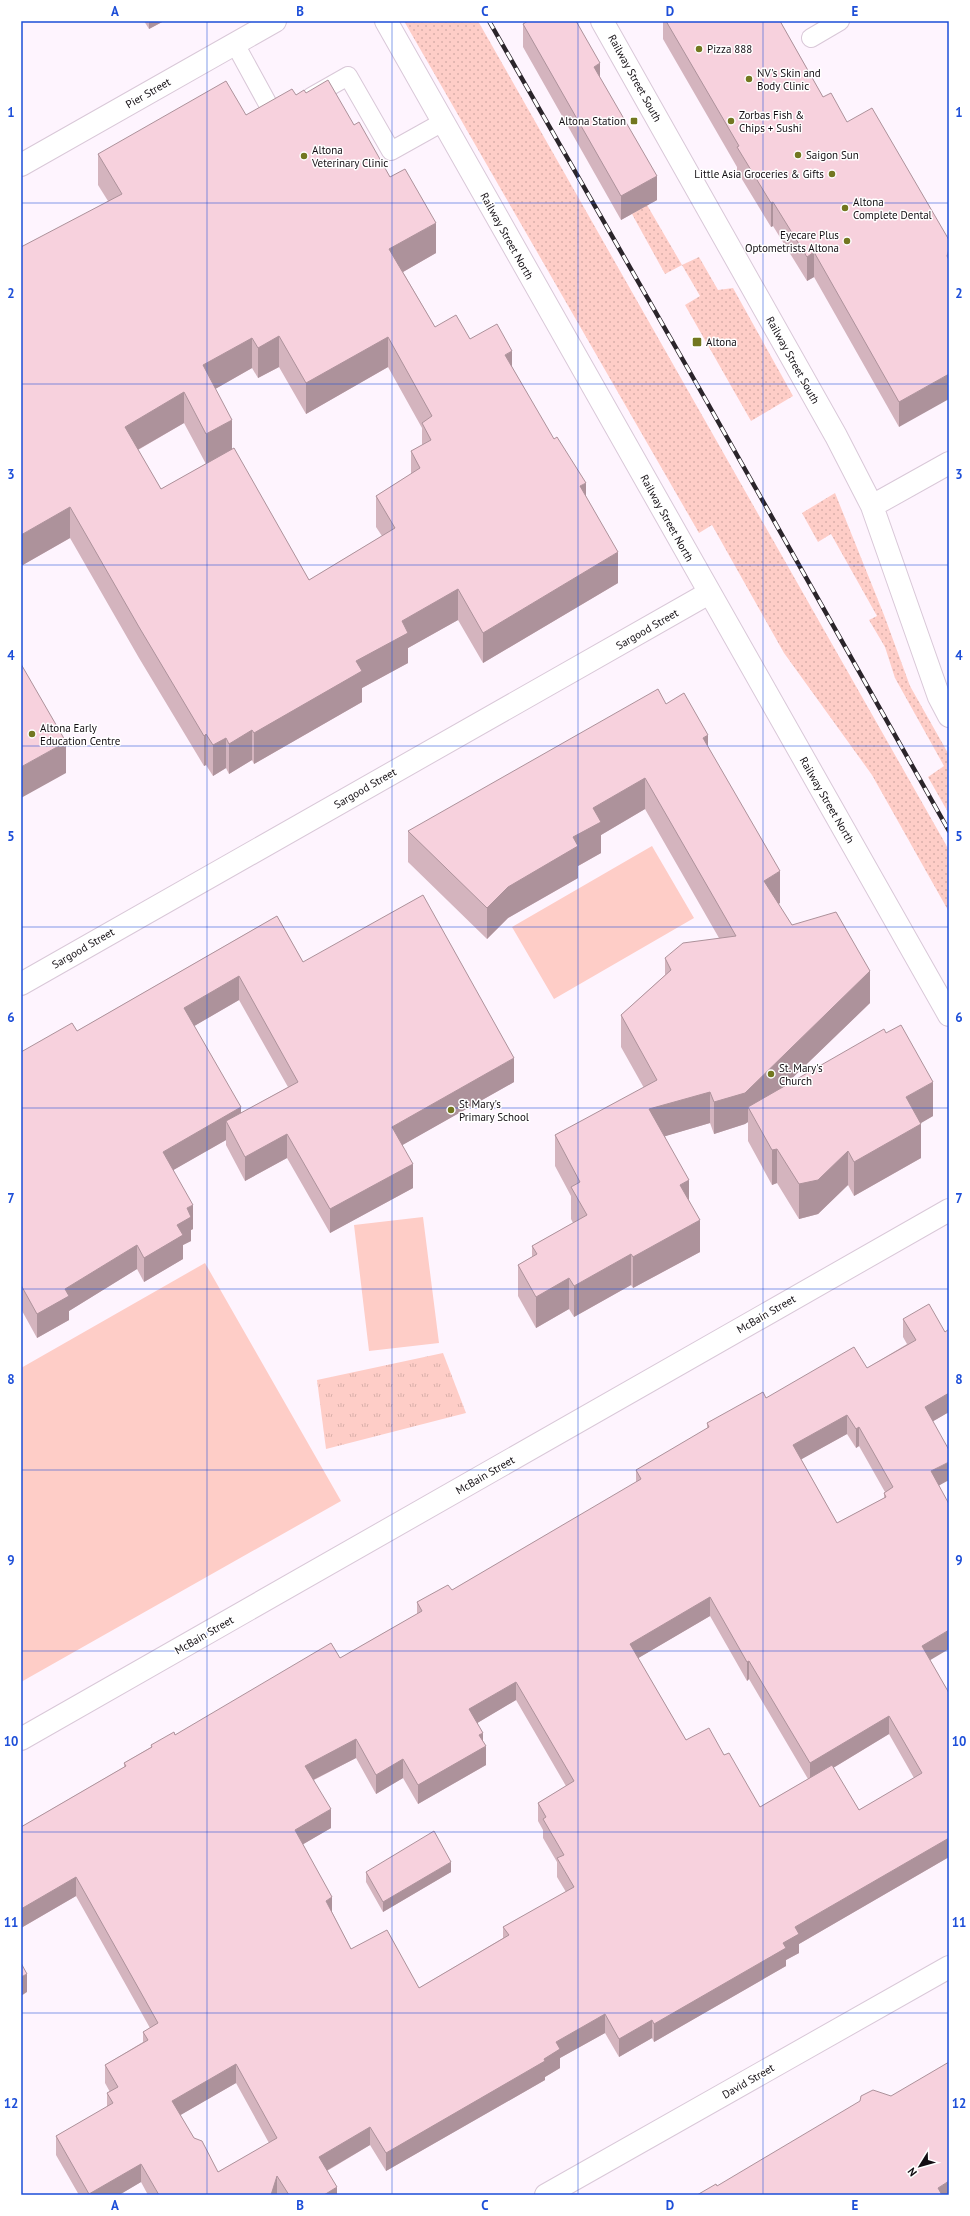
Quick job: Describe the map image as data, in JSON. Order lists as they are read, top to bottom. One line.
{"streets":{"street":["Railway Street South","Pier Street","Railway Street North","Sargood Street","McBain Street","David Street"]},"crossings":[["Railway Street North","Sargood Street"]],"places":{"other":["Pizza 888","NV's Skin and Body Clinic","Zorbas Fish & Chips + Sushi","Saigon Sun","Altona Veterinary Clinic","Little Asia Groceries & Gifts","Altona Complete Dental","Eyecare Plus Optometrists Altona","Altona Early Education Centre","St. Mary's Church","St Mary's Primary School"],"transit":["Altona Station","Altona"]},"north":"bottom left","grid":{"columns":["A","B","C","D","E"],"rows":["1","2","3","4","5","6","7","8","9","10","11","12"]}}
